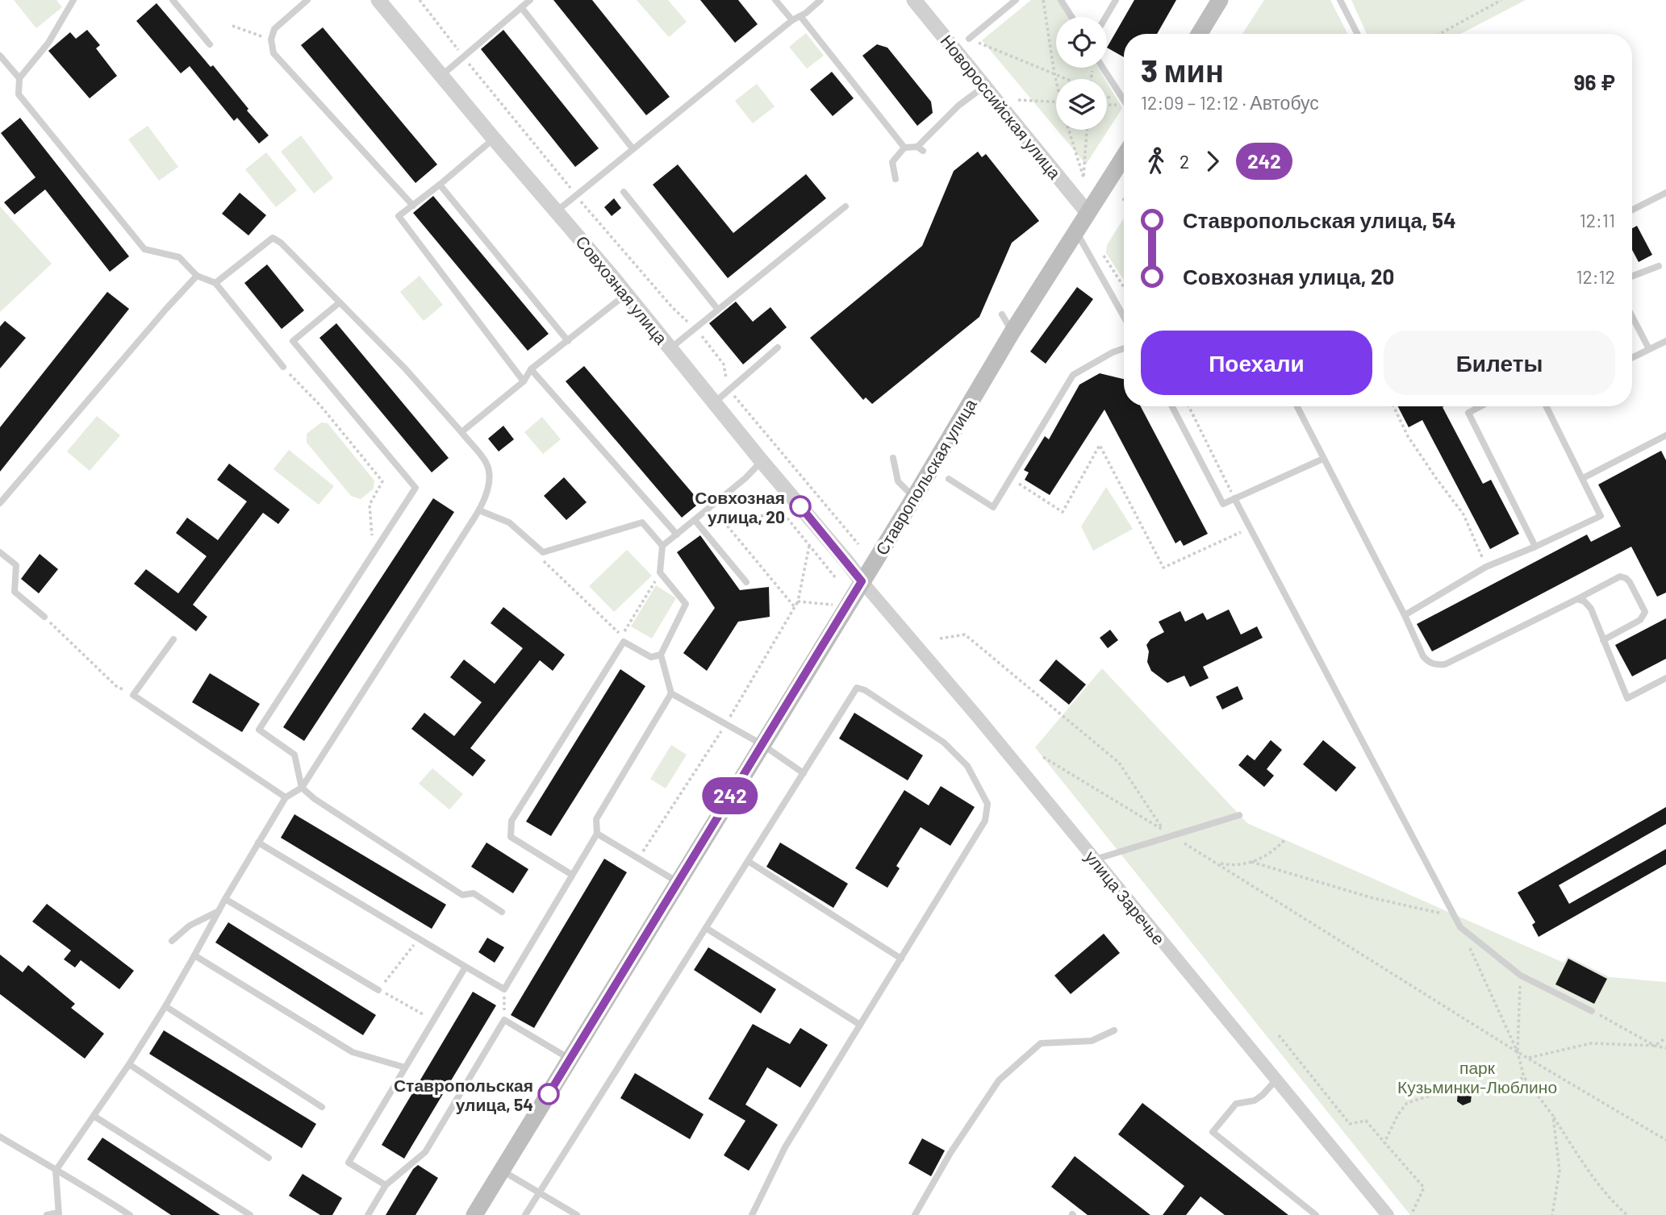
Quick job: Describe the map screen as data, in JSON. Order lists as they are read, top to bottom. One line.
{"streets":{"main road":["Ставропольская улица"],"street":["Новороссийская улица","Совхозная улица","улица Заречье"]},"crossings":[["Новороссийская улица","Ставропольская улица"],["Совхозная улица","Ставропольская улица"],["Совхозная улица","улица Заречье"],["Ставропольская улица","улица Заречье"]],"parks":["парк Кузьминки-Люблино"],"places":["Совхозная улица, 20","Ставропольская улица, 54"],"lines":["bus line 242"],"page":{"on_map":"242","heading":["3 мин","12:09 – 12:12 · Автобус","96 ₽"],"legs":["2","242"],"list":[{"name":"Ставропольская улица, 54","value":"12:11"},{"name":"Совхозная улица, 20","value":"12:12"}],"buttons":["Поехали","Билеты"]}}
